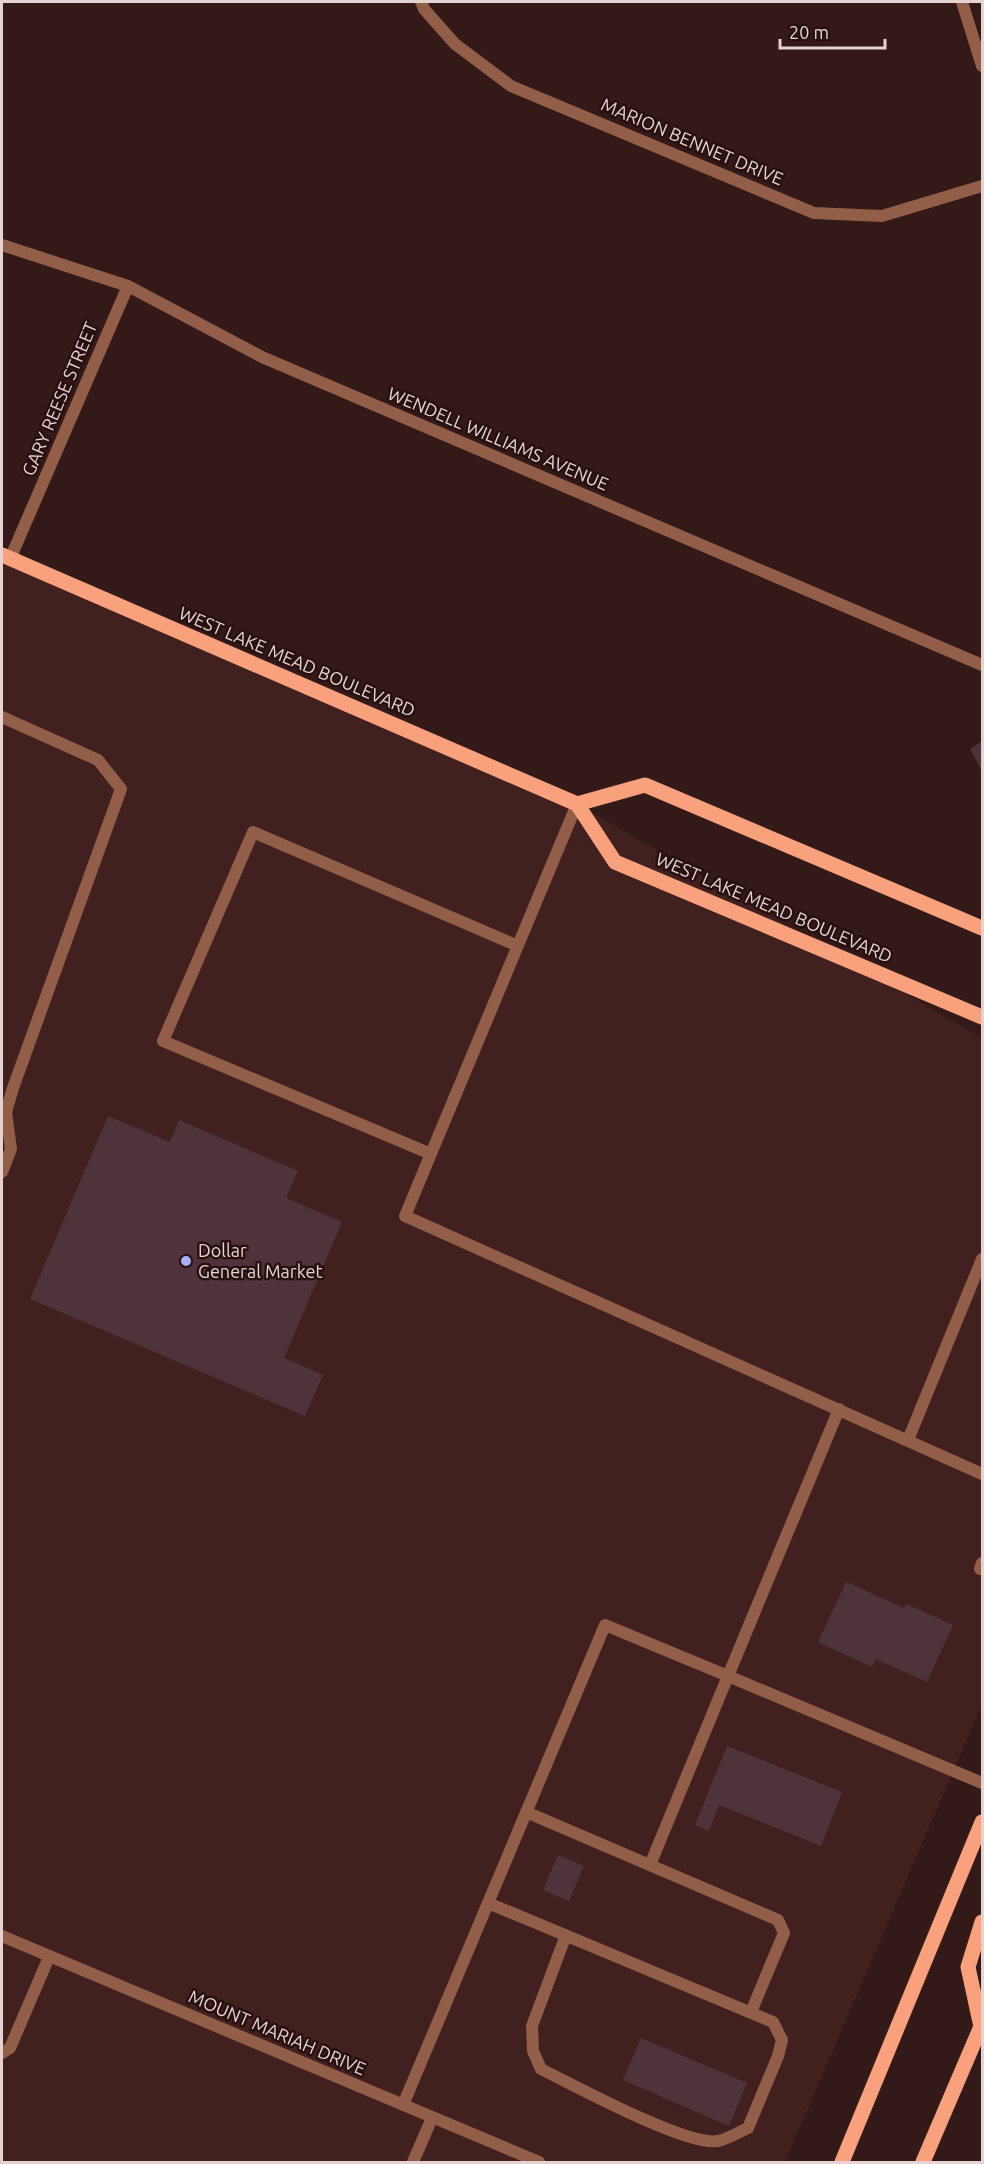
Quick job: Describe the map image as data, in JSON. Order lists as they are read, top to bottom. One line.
{"streets":{"main road":["WEST LAKE MEAD BOULEVARD"],"street":["MARION BENNET DRIVE","GARY REESE STREET","WENDELL WILLIAMS AVENUE","MOUNT MARIAH DRIVE"]},"crossings":[["GARY REESE STREET","WENDELL WILLIAMS AVENUE"],["GARY REESE STREET","WEST LAKE MEAD BOULEVARD"]],"places":["Dollar General Market"],"scale_bar":"20 m"}
